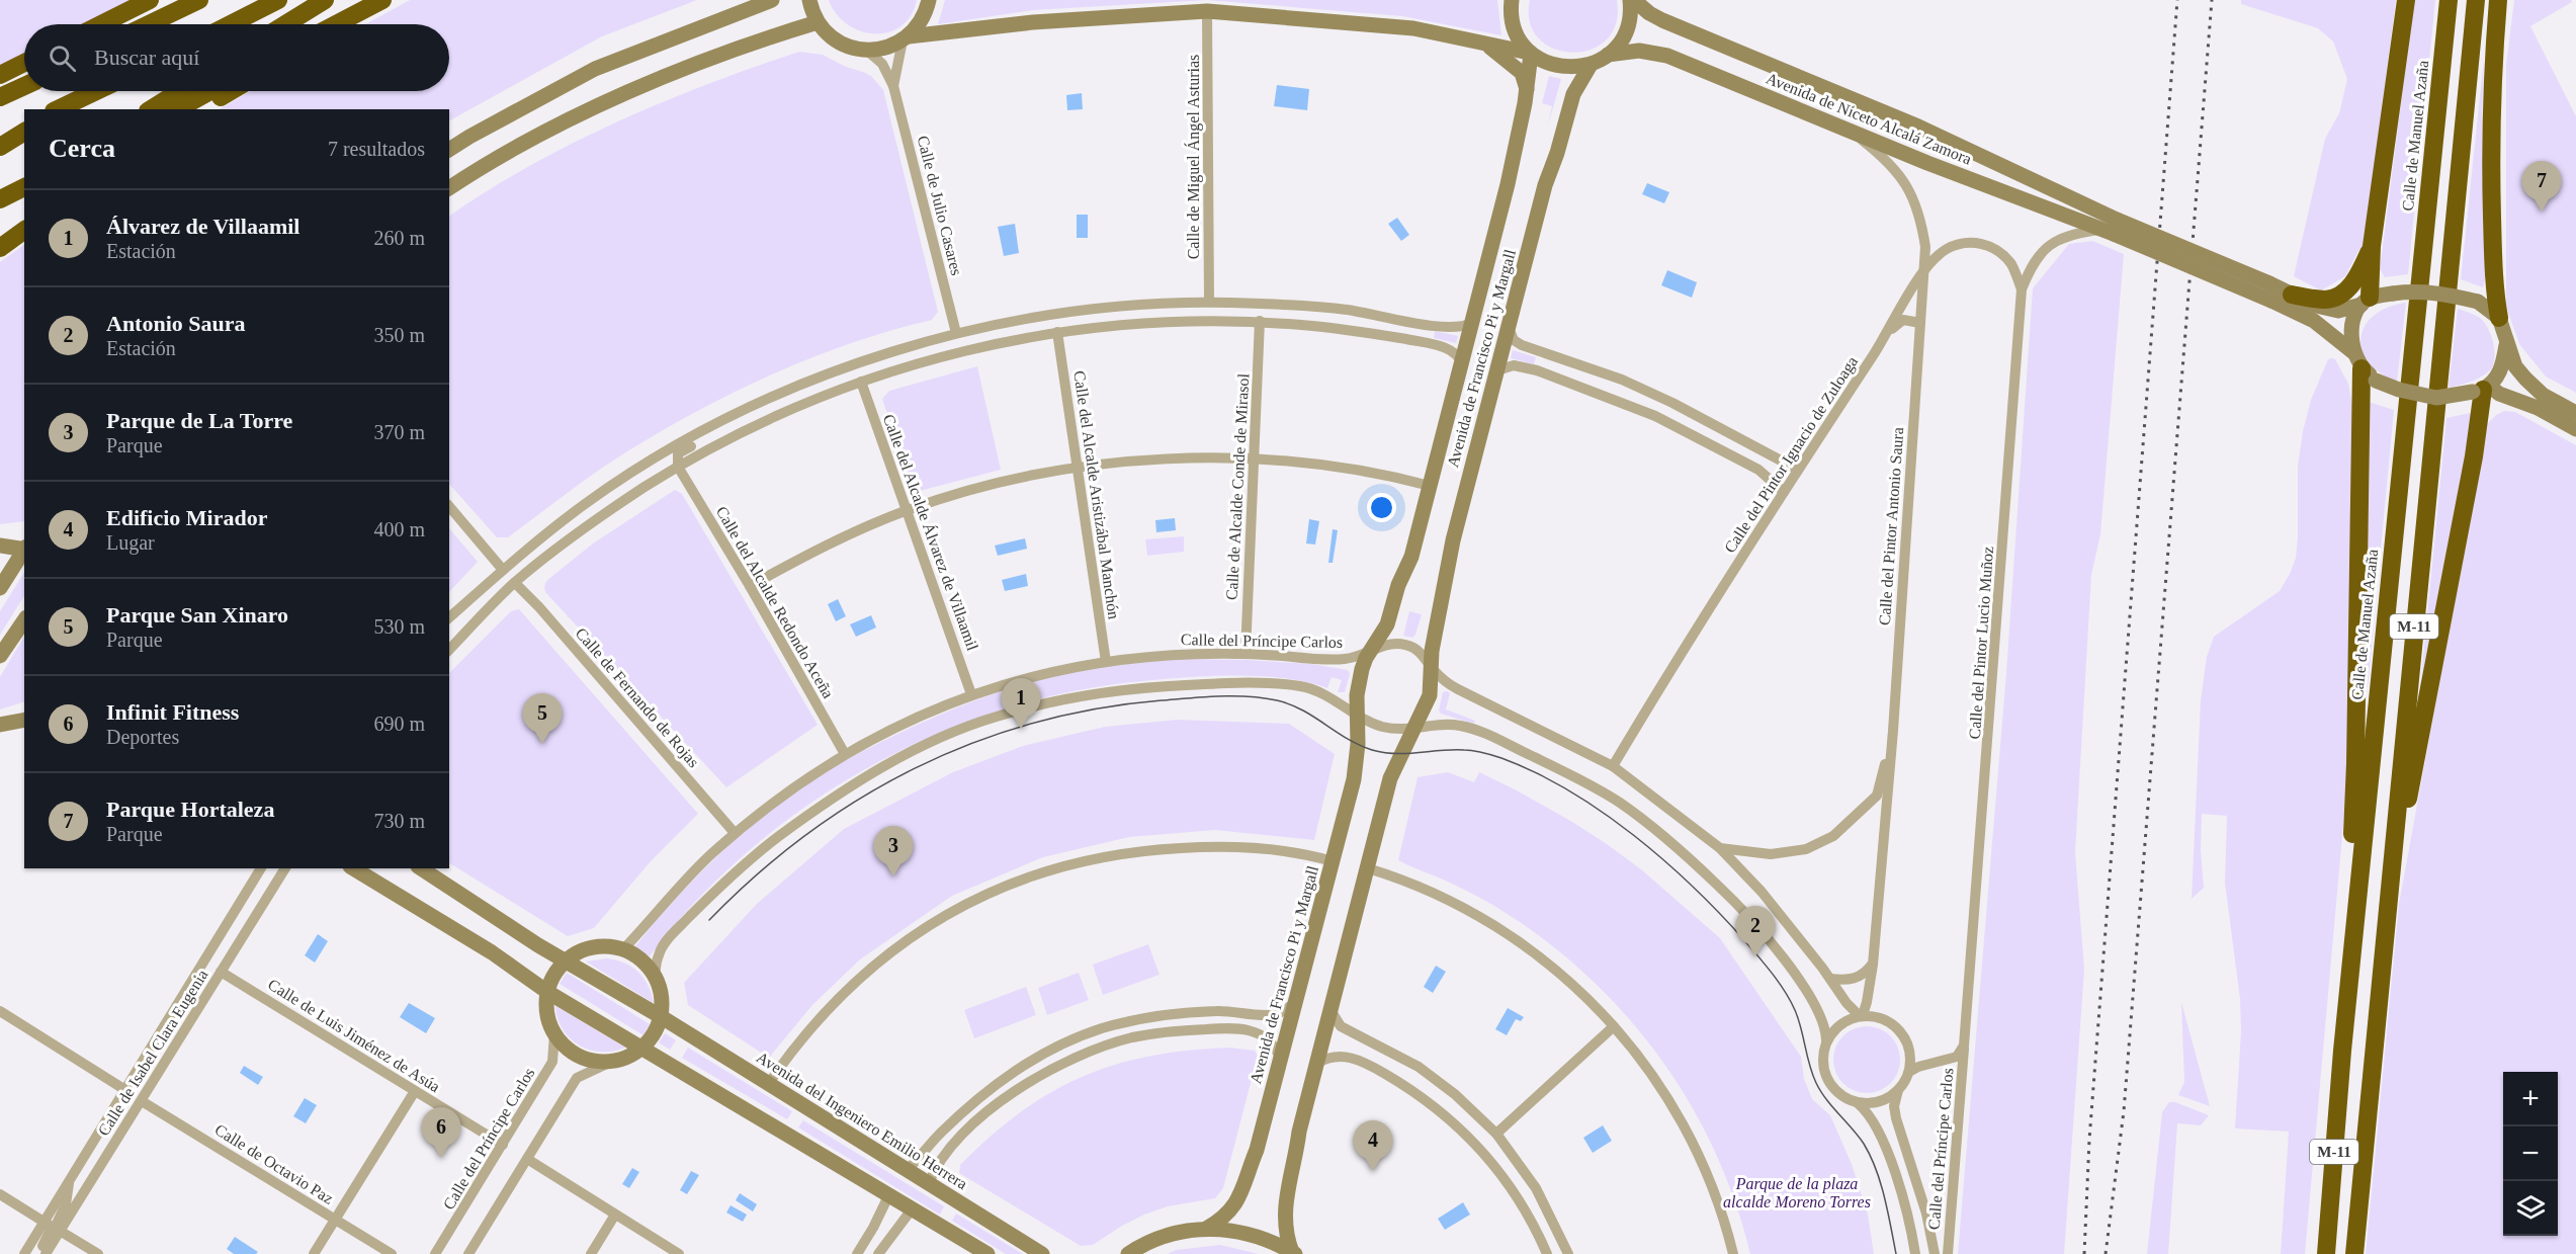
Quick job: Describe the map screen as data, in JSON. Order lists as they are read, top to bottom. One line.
{"streets":{"highway":["Calle de Manuel Azaña","M-11"],"street":["Avenida de Niceto Alcalá Zamora","Calle de Miguel Ángel Asturias","Calle de Julio Casares","Avenida de Francisco Pi y Margall","Calle del Pintor Ignacio de Zuloaga","Calle de Alcalde Conde de Mirasol","Calle del Alcalde Aristizábal Manchón","Calle del Pintor Antonio Saura","Calle del Alcalde Álvarez de Villaamil","Calle del Alcalde Redondo Aceña","Calle del Príncipe Carlos","Calle del Pintor Lucio Muñoz","Calle de Fernando de Rojas","Calle de Luis Jiménez de Asúa","Calle de Isabel Clara Eugenia","Avenida del Ingeniero Emilio Herrera","Calle de Octavio Paz"]},"crossings":[["Avenida de Niceto Alcalá Zamora","Calle del Pintor Antonio Saura"],["Avenida de Niceto Alcalá Zamora","Calle del Pintor Lucio Muñoz"],["Avenida de Francisco Pi y Margall","Calle del Príncipe Carlos"],["Calle del Pintor Ignacio de Zuloaga","Calle del Pintor Antonio Saura"],["Calle del Pintor Ignacio de Zuloaga","Calle del Pintor Lucio Muñoz"],["Calle de Alcalde Conde de Mirasol","Calle del Príncipe Carlos"],["Calle del Alcalde Aristizábal Manchón","Calle del Príncipe Carlos"],["Calle del Pintor Antonio Saura","Calle del Príncipe Carlos"],["Calle del Alcalde Álvarez de Villaamil","Calle del Príncipe Carlos"],["Calle del Alcalde Redondo Aceña","Calle del Príncipe Carlos"],["Calle del Príncipe Carlos","Calle del Pintor Lucio Muñoz"],["Calle del Príncipe Carlos","Calle de Fernando de Rojas"],["Calle del Príncipe Carlos","Calle de Luis Jiménez de Asúa"],["Calle de Luis Jiménez de Asúa","Calle de Isabel Clara Eugenia"],["Calle de Isabel Clara Eugenia","Calle de Octavio Paz"]],"parks":["Parque de la plaza alcalde Moreno Torres"],"page":{"search":"Buscar aquí","heading":["Cerca","7 resultados"],"pins":["7","1","5","3","2","6","4"],"list":[{"mark":"1","name":"Álvarez de Villaamil","note":"Estación","value":"260 m"},{"mark":"2","name":"Antonio Saura","note":"Estación","value":"350 m"},{"mark":"3","name":"Parque de La Torre","note":"Parque","value":"370 m"},{"mark":"4","name":"Edificio Mirador","note":"Lugar","value":"400 m"},{"mark":"5","name":"Parque San Xinaro","note":"Parque","value":"530 m"},{"mark":"6","name":"Infinit Fitness","note":"Deportes","value":"690 m"},{"mark":"7","name":"Parque Hortaleza","note":"Parque","value":"730 m"}],"map_buttons":["+","−"]}}
